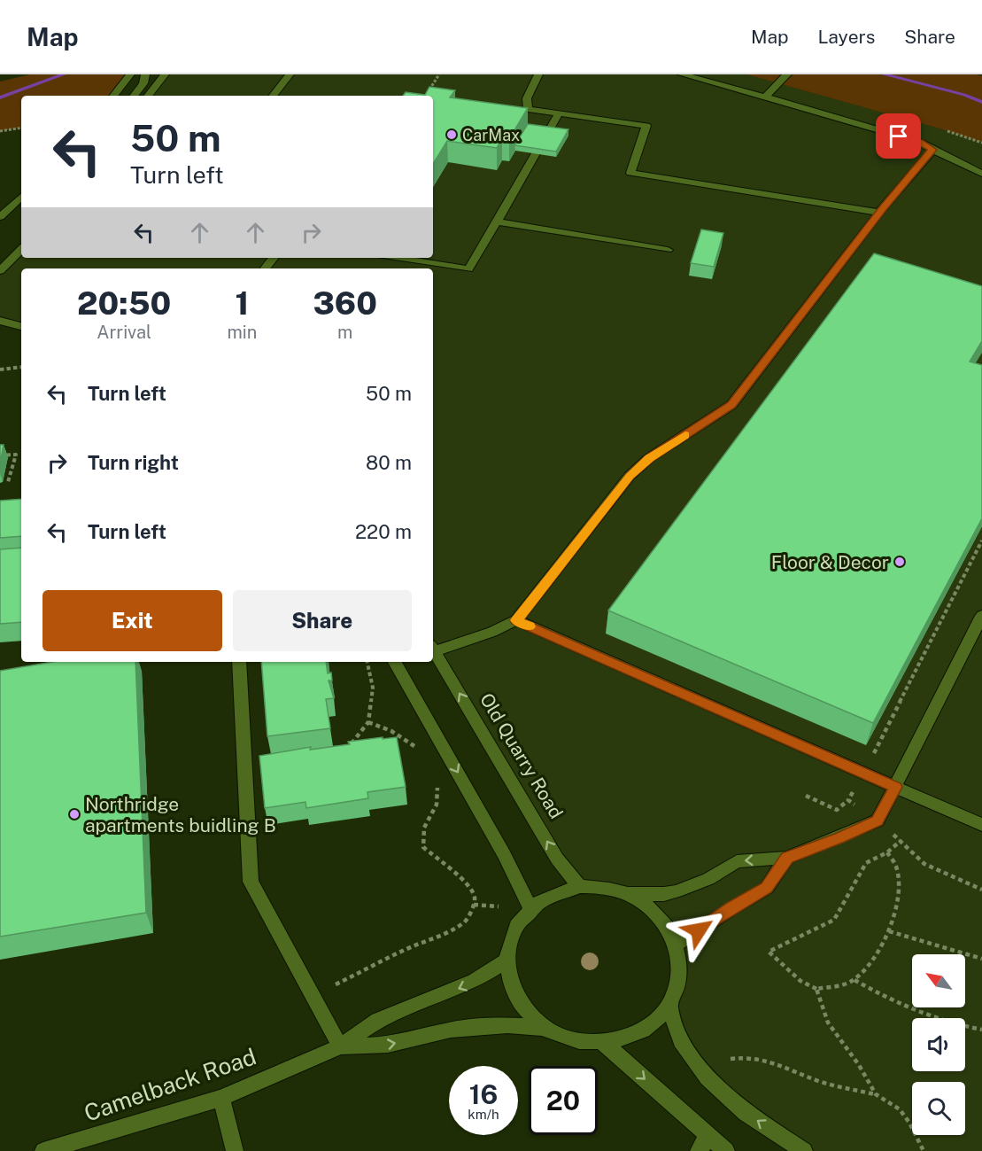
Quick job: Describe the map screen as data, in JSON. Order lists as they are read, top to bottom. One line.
{"streets":{"street":["Old Quarry Road","Camelback Road"]},"crossings":[["Old Quarry Road","Camelback Road"]],"places":["CarMax","Floor & Decor","Northridge apartments buidling B"],"north":"top left","page":{"header":"Map","nav":["Map","Layers","Share"],"turn":["50 m","Turn left"],"eta":["20:50","Arrival","1","min","360","m"],"list":[{"name":"Turn left","value":"50 m"},{"name":"Turn right","value":"80 m"},{"name":"Turn left","value":"220 m"}],"buttons":["Exit","Share"],"speed":"16 km/h","limit":"20"}}
